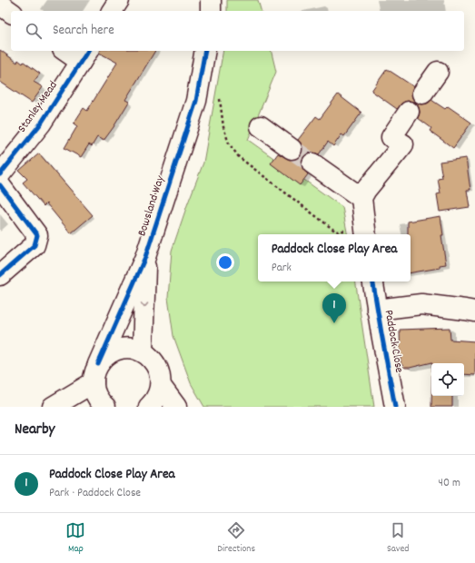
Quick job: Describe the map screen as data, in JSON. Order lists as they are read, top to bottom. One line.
{"streets":{"street":["Stanley Mead","Bowsland Way","Paddock Close"]},"page":{"search":"Search here","popup":["Paddock Close Play Area","Park"],"pins":"1","heading":"Nearby","list":[{"mark":"1","name":"Paddock Close Play Area","note":"Park · Paddock Close","value":"40 m"}],"nav":["Map","Directions","Saved"]}}
